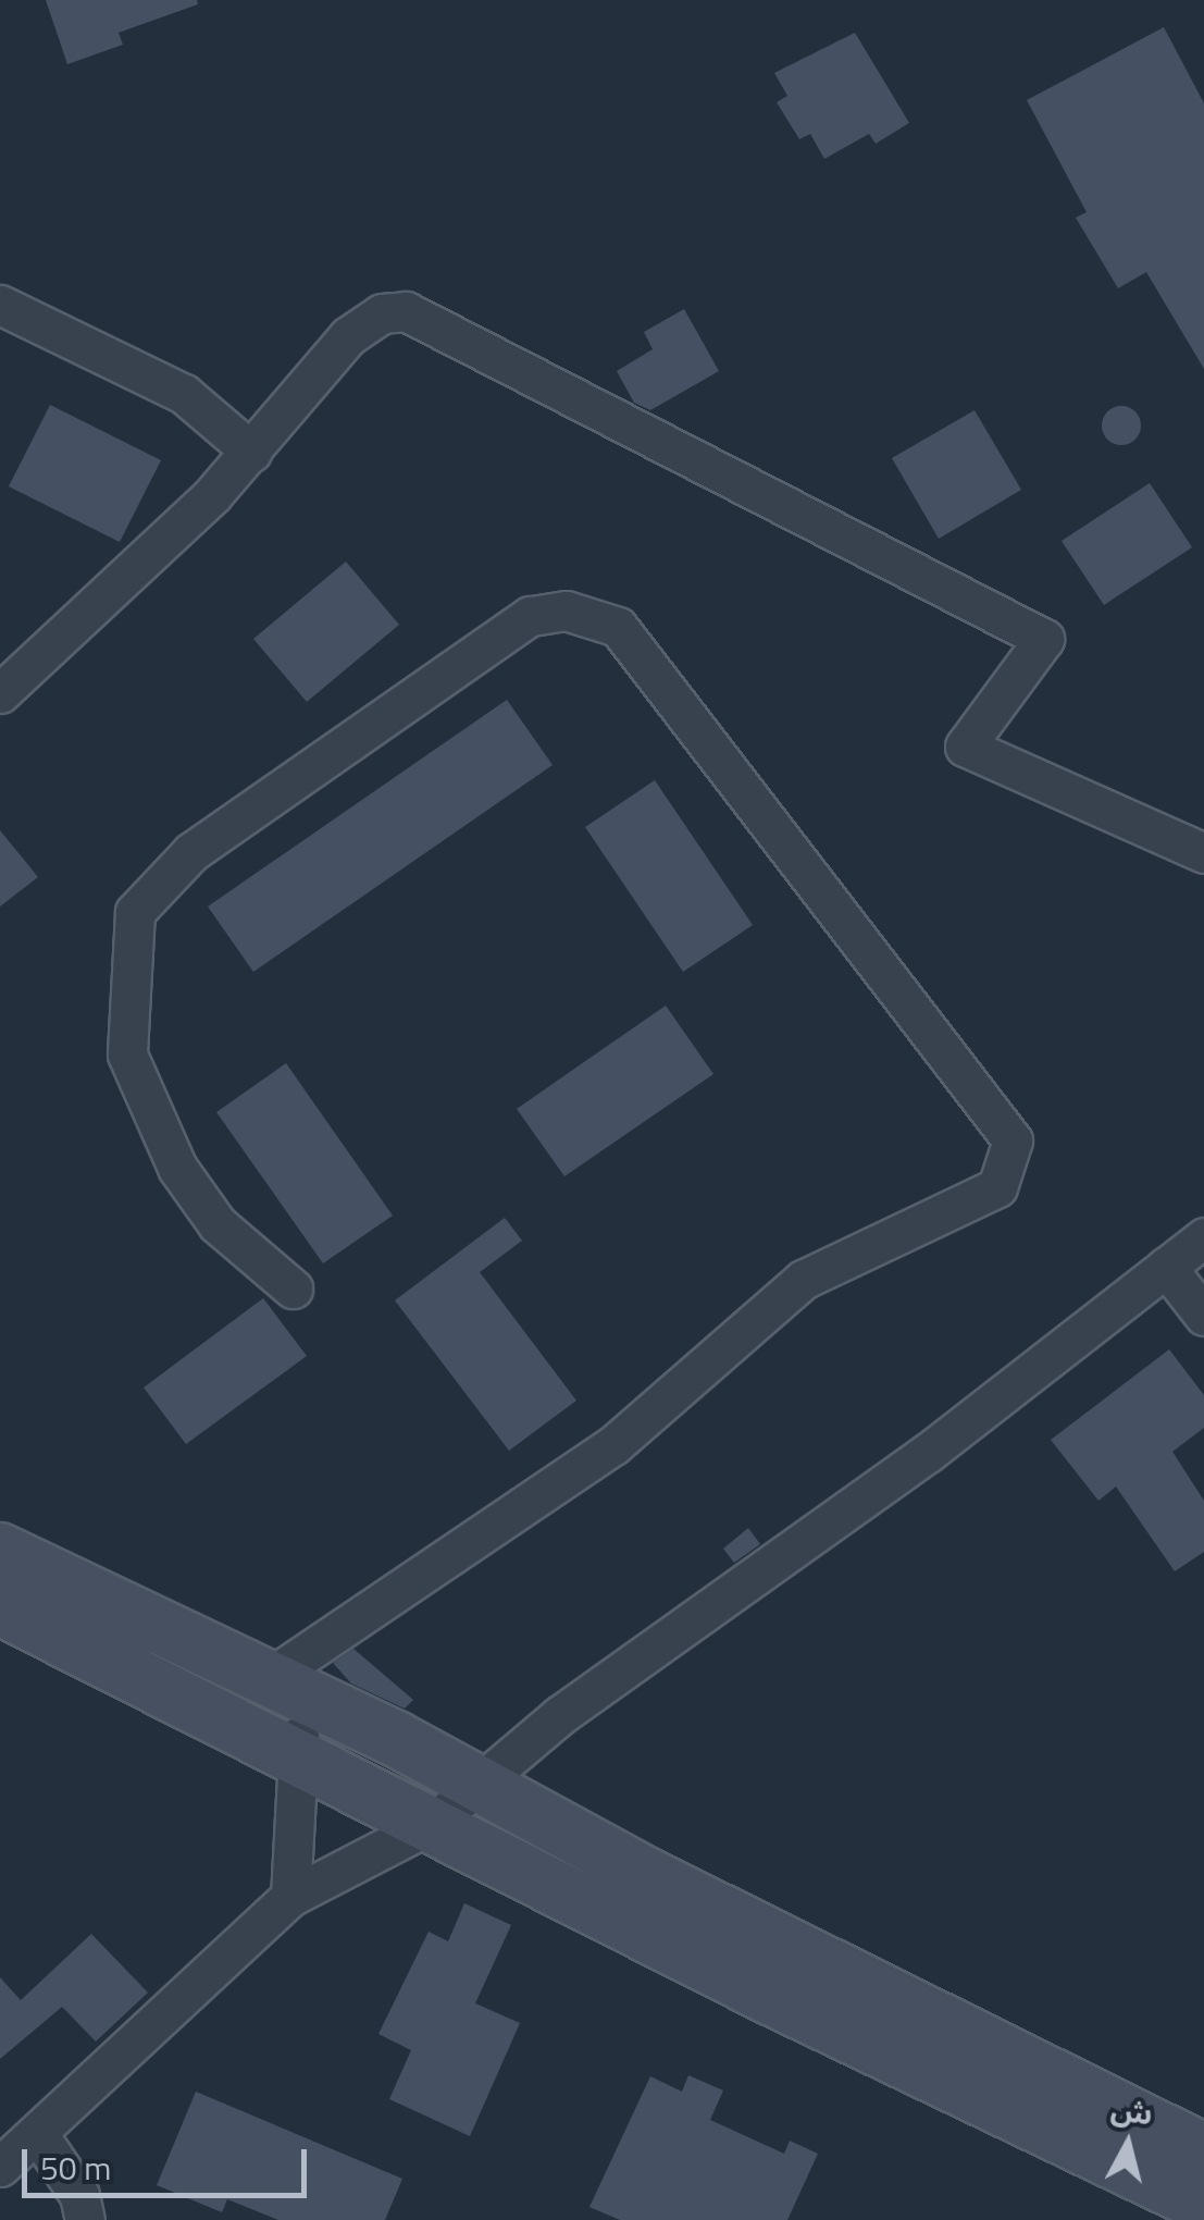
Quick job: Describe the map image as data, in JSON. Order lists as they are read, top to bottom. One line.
{"scale_bar":"50 m","north":"top"}
